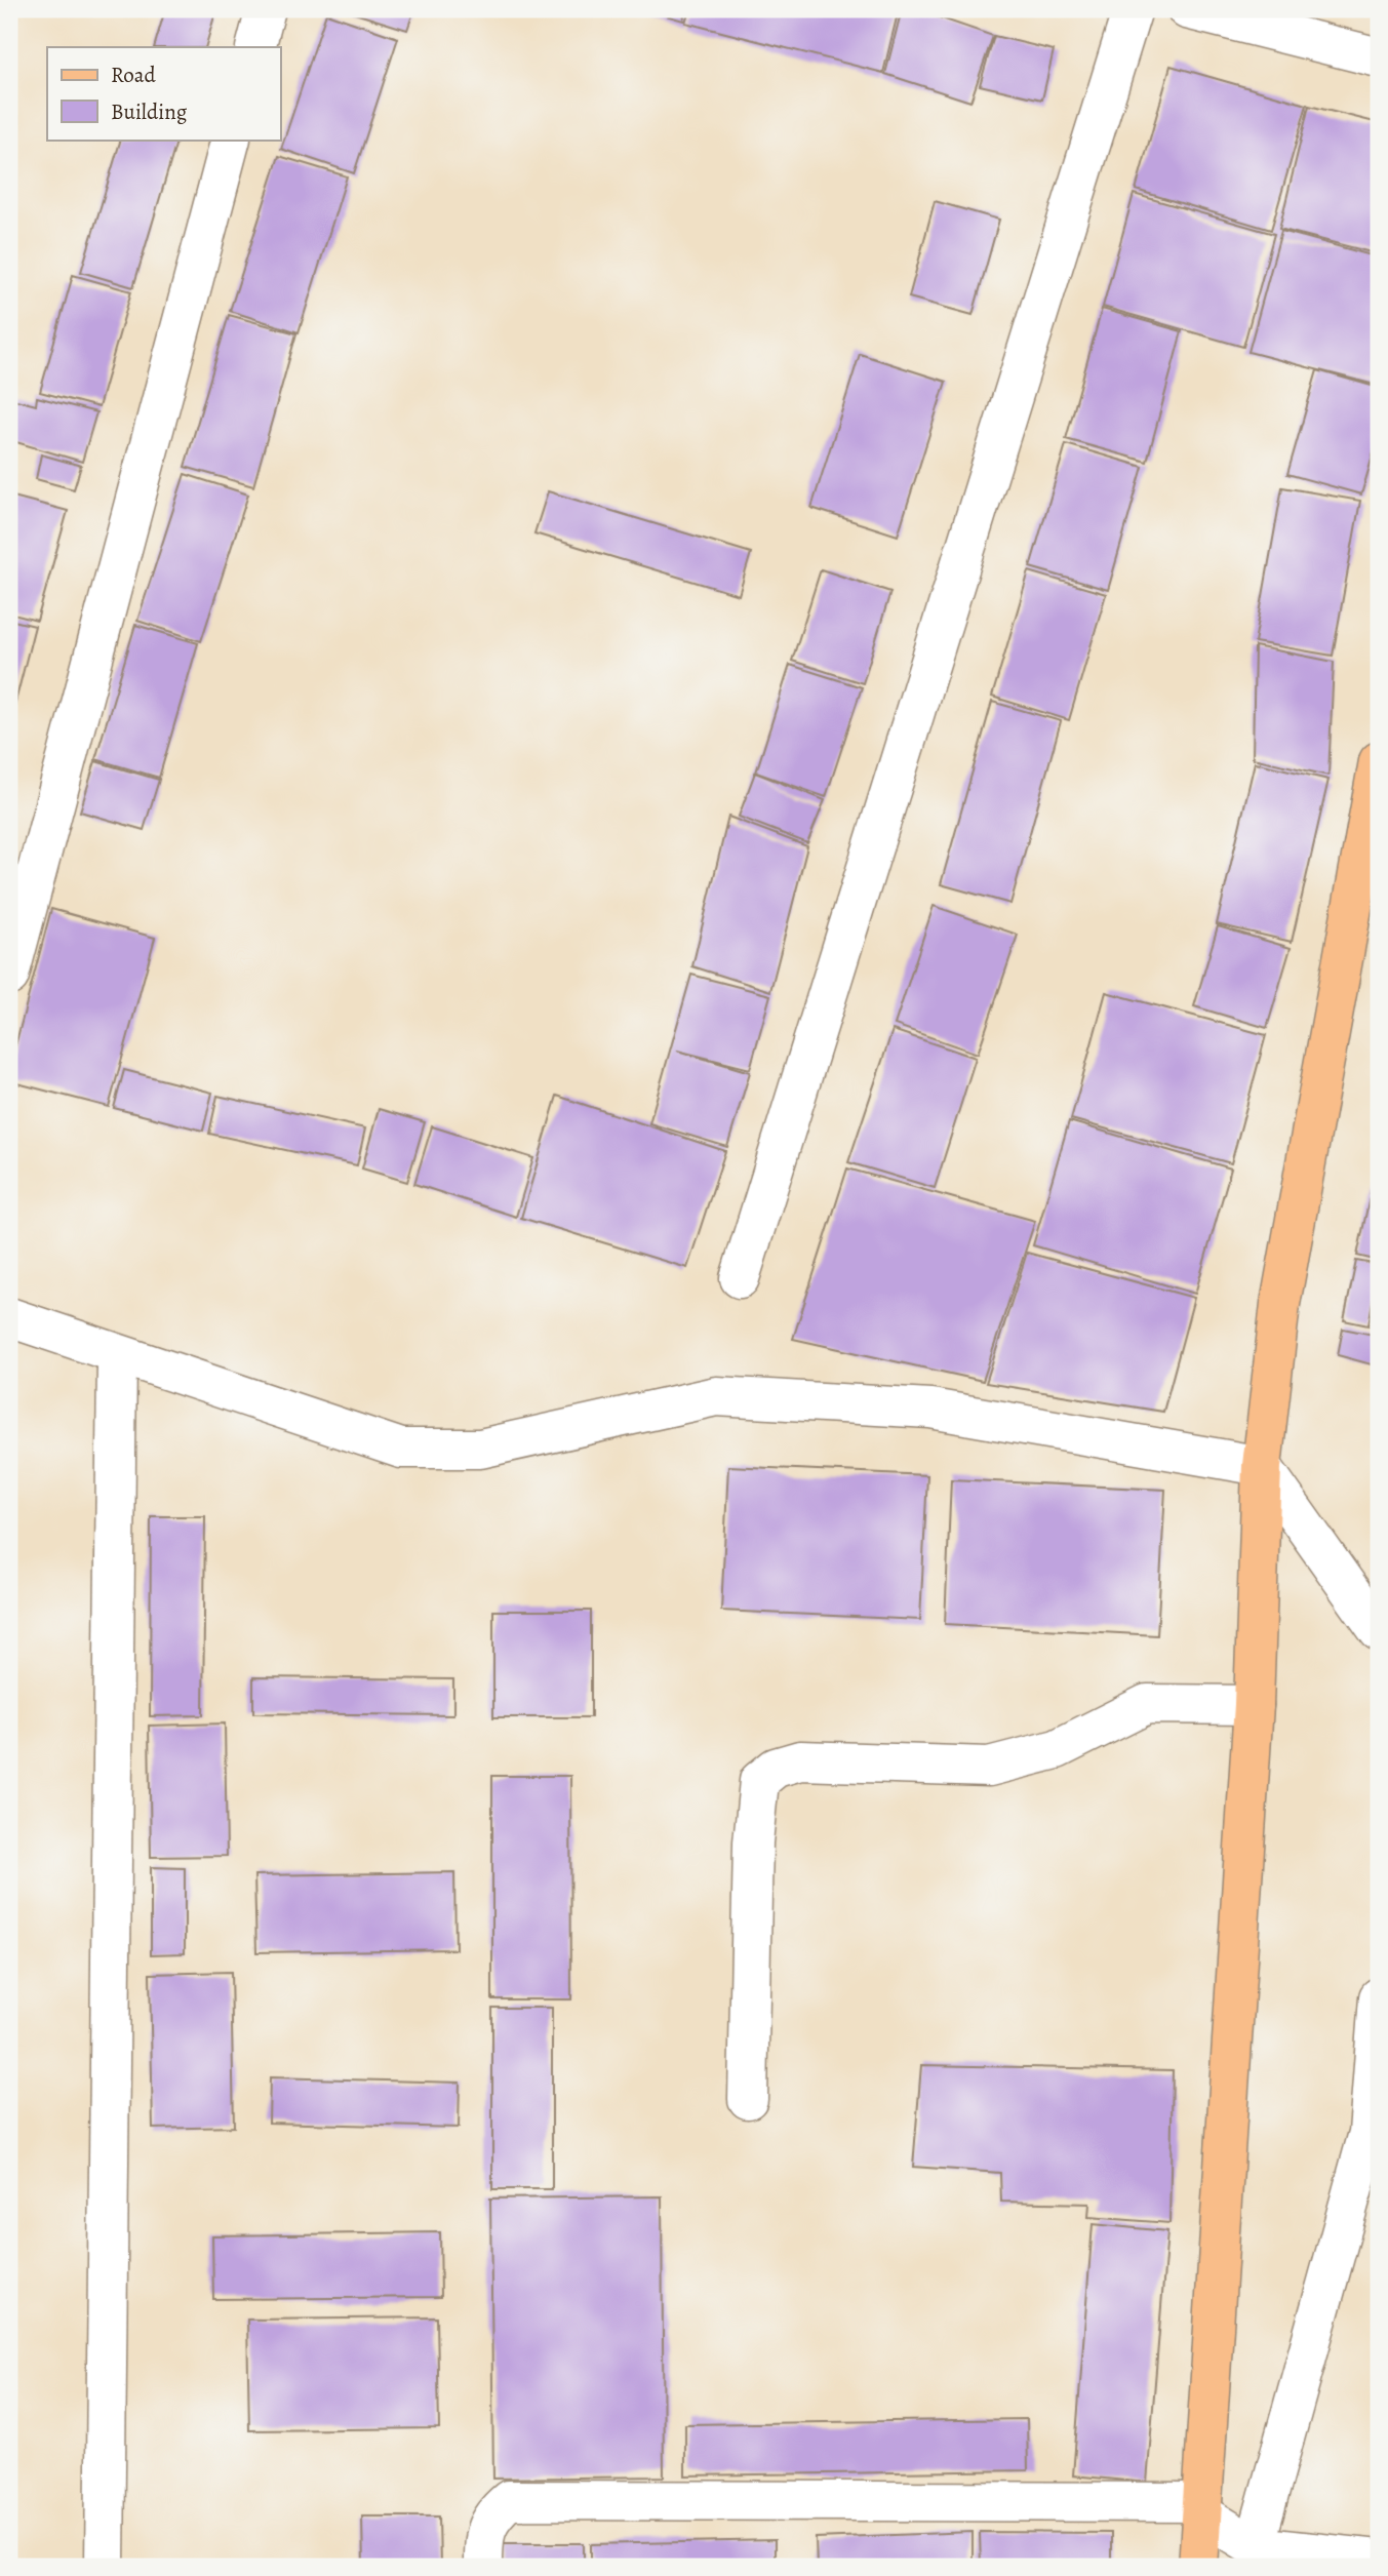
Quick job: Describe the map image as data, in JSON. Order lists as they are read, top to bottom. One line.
{"legend":["Road","Building"]}
